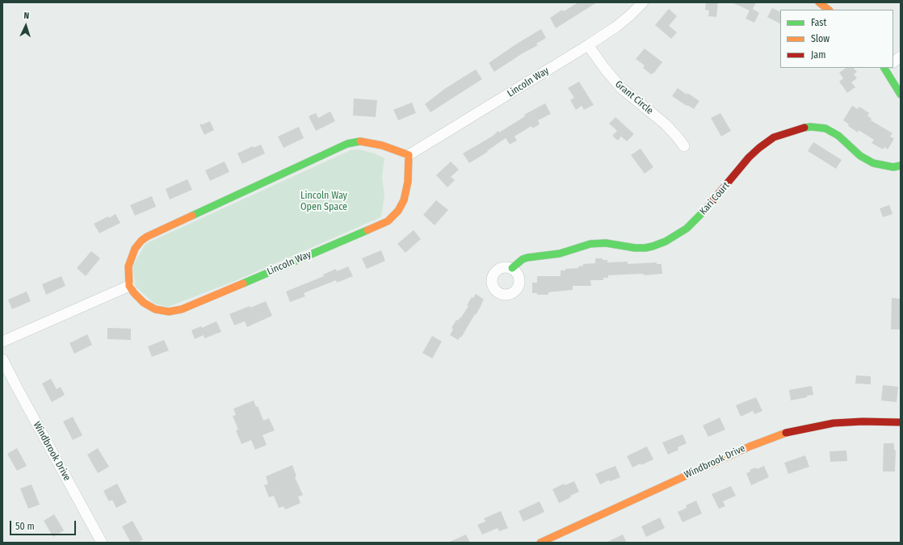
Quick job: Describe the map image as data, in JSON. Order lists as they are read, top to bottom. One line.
{"streets":{"street":["Lincoln Way","Grant Circle","Kari Court","Windbrook Drive"]},"crossings":[["Lincoln Way","Grant Circle"]],"parks":["Lincoln Way Open Space"],"legend":["Fast","Slow","Jam"],"scale_bar":"50 m","north":"top"}
